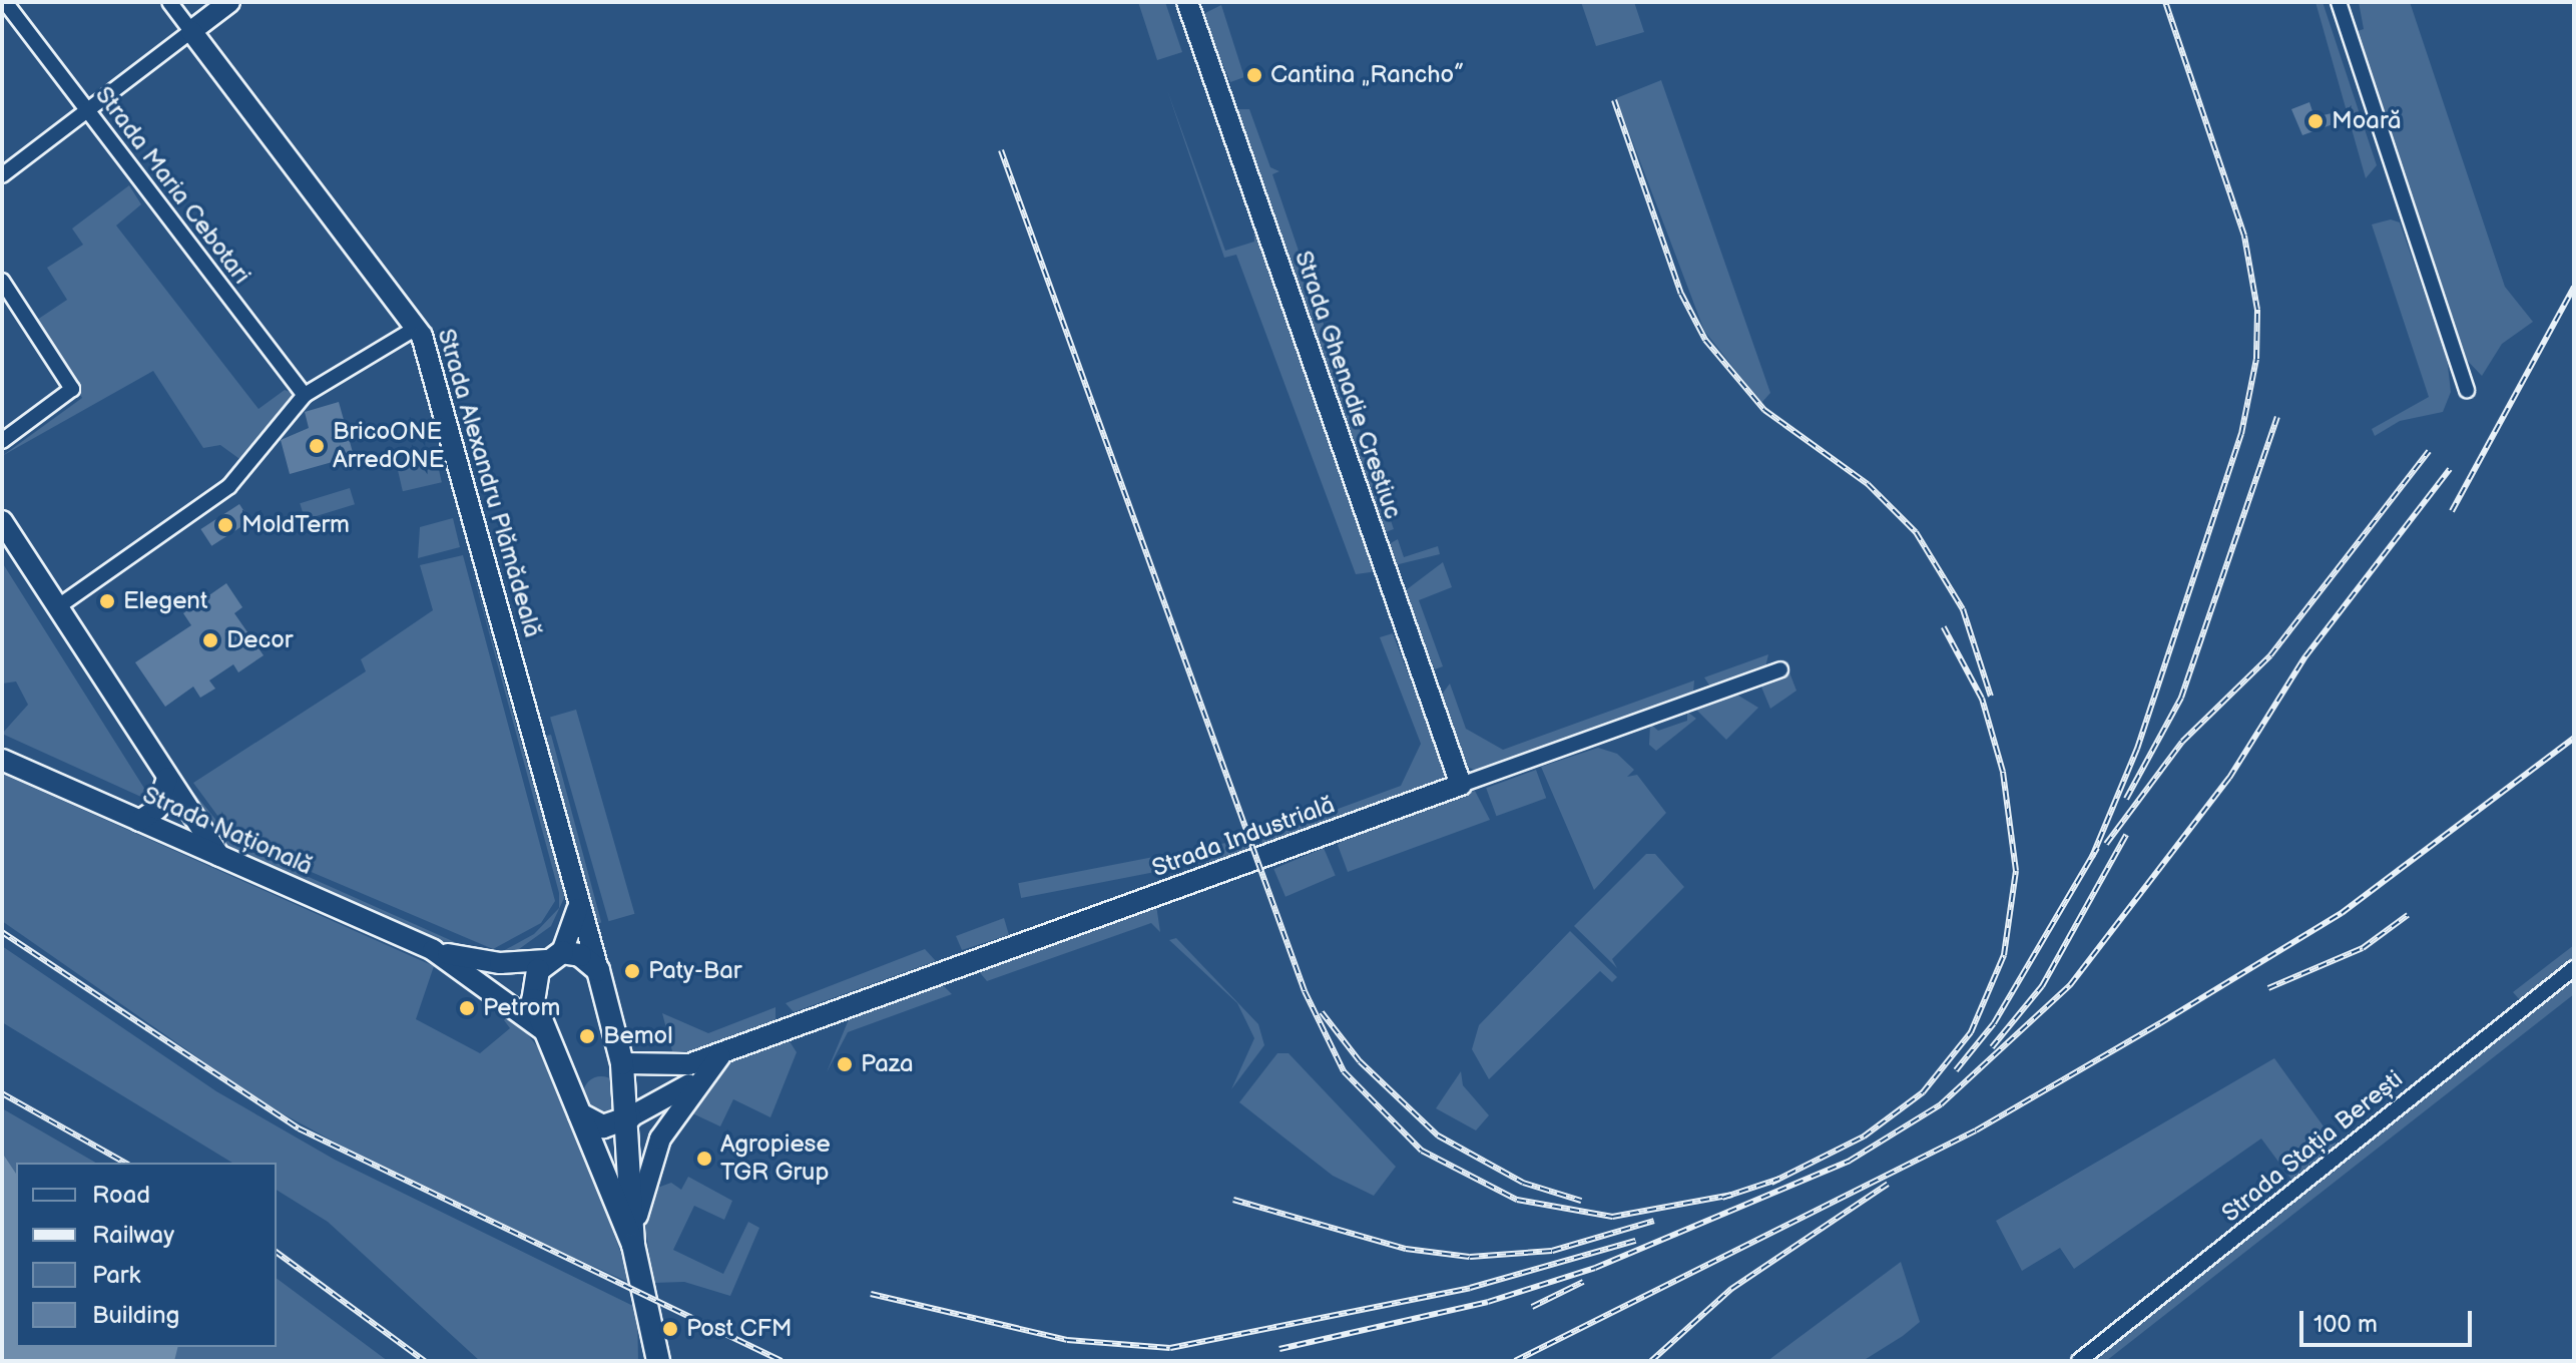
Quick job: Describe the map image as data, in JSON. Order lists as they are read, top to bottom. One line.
{"streets":{"main road":["Strada Națională"],"street":["Strada Maria Cebotari","Strada Ghenadie Crestiuc","Strada Alexandru Plămădeală","Strada Industrială","Strada Stația Berești"]},"crossings":[["Strada Ghenadie Crestiuc","Strada Industrială"],["Strada Alexandru Plămădeală","Strada Națională"]],"places":["Cantina „Rancho”","Moară","BricoONE ArredONE","MoldTerm","Elegent","Decor","Paty-Bar","Petrom","Bemol","Paza","Agropiese TGR Grup","Post CFM"],"legend":["Road","Railway","Park","Building"],"scale_bar":"100 m"}
